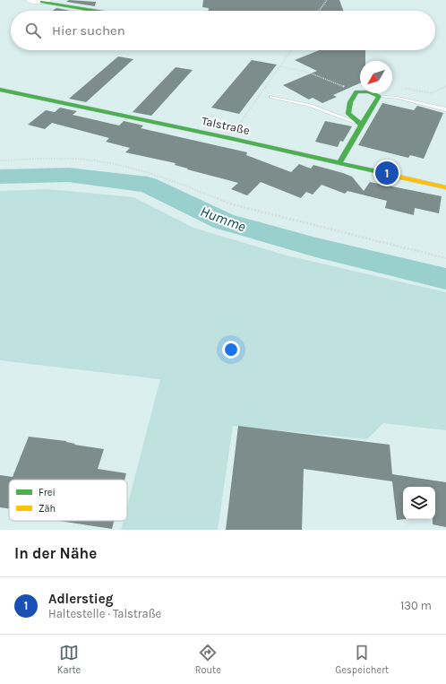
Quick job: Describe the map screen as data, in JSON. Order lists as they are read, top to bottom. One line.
{"streets":{"street":["Talstraße"]},"water":["Humme"],"legend":["Frei","Zäh"],"north":"bottom left","page":{"search":"Hier suchen","pins":"1","heading":"In der Nähe","list":[{"mark":"1","name":"Adlerstieg","note":"Haltestelle · Talstraße","value":"130 m"}],"nav":["Karte","Route","Gespeichert"]}}
